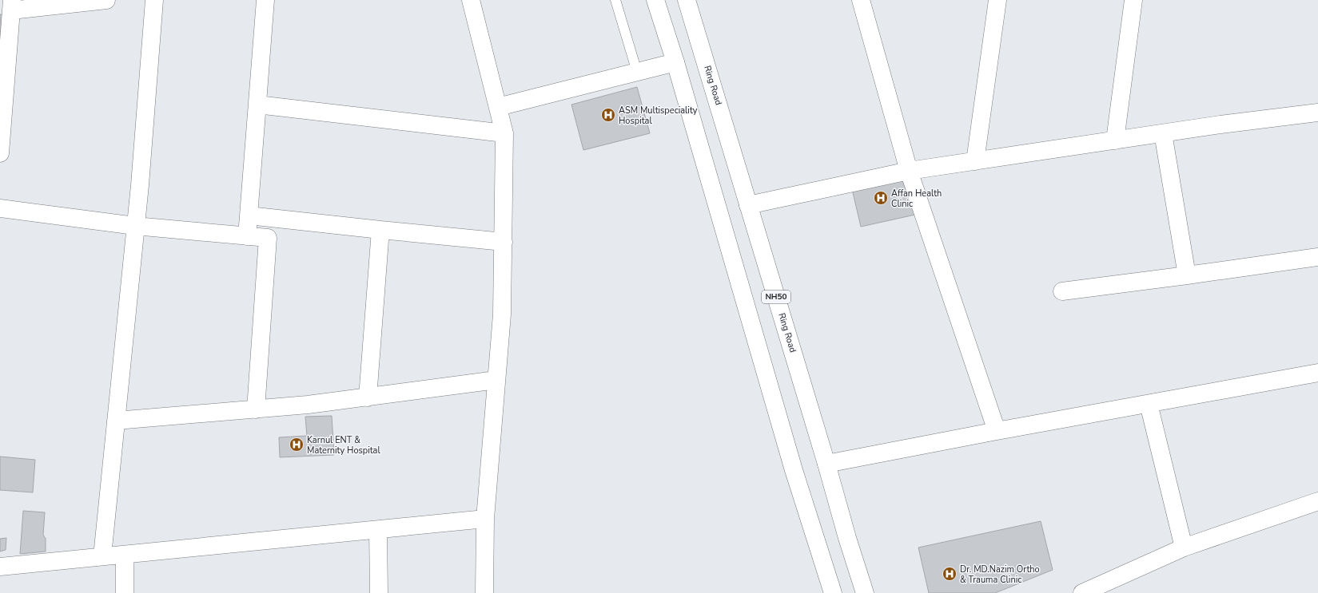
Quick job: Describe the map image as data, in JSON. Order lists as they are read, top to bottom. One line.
{"streets":{"main road":["Ring Road","NH50"]},"places":{"hospital":["ASM Multispeciality Hospital","Affan Health Clinic","Karnul ENT & Maternity Hospital","Dr. MD.Nazim Ortho & Trauma Clinic"]}}
